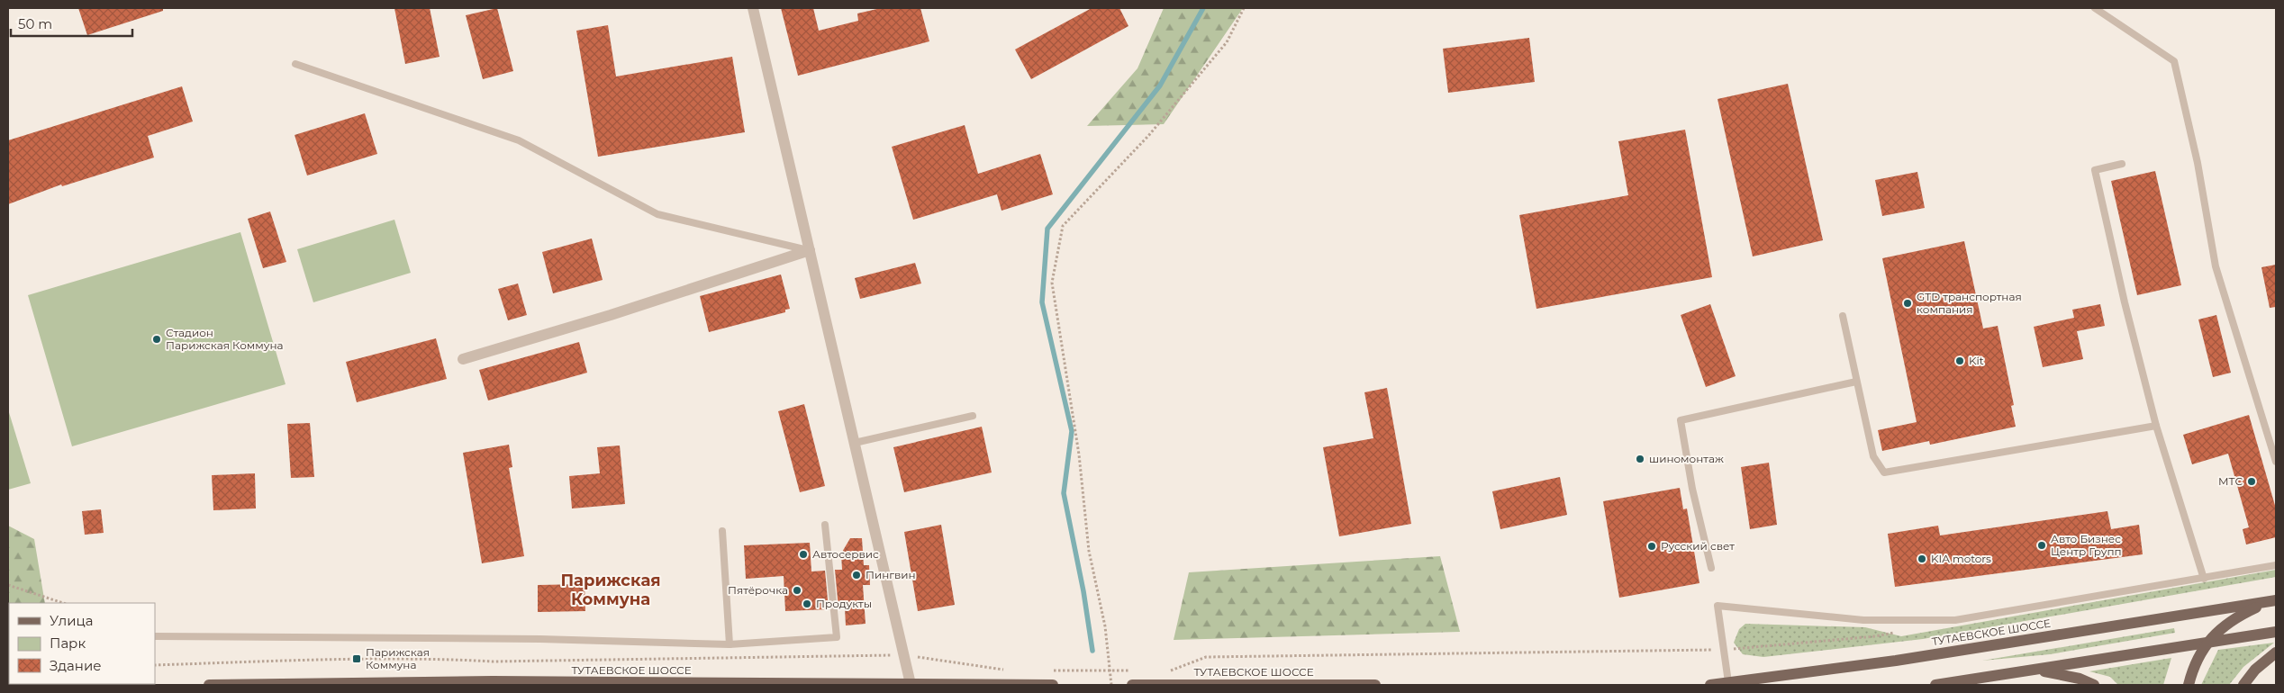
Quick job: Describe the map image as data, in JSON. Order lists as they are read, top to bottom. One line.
{"streets":{"main road":["ТУТАЕВСКОЕ ШОССЕ"]},"districts":["Парижская Коммуна"],"places":{"other":["GTD транспортная компания","Стадион Парижская Коммуна","Kit","шиномонтаж","МТС","Авто Бизнес Центр Групп","Русский свет","Автосервис","KIA motors","Пингвин","Пятёрочка","Продукты"],"transit":["Парижская Коммуна"]},"legend":["Улица","Парк","Здание"],"scale_bar":"50 m"}
